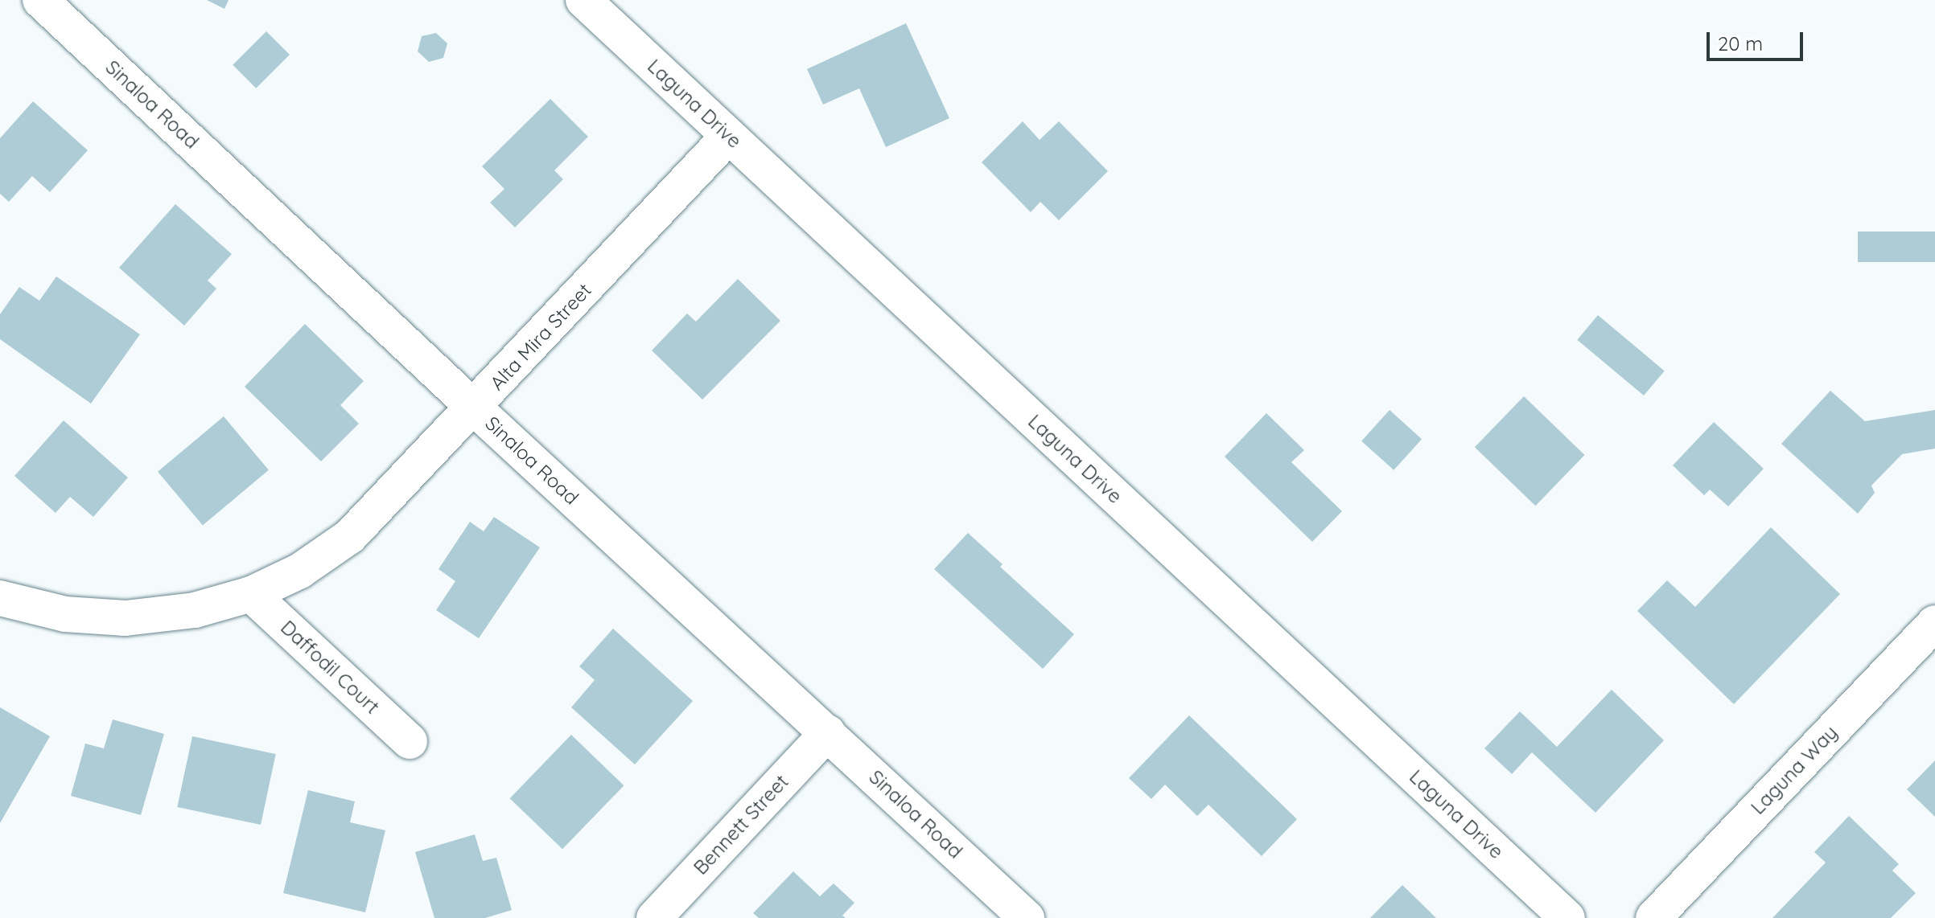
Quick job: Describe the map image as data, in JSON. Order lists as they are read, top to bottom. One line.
{"streets":{"street":["Laguna Drive","Sinaloa Road","Alta Mira Street","Daffodil Court","Laguna Way","Bennett Street"]},"crossings":[["Laguna Drive","Alta Mira Street"],["Sinaloa Road","Alta Mira Street"],["Sinaloa Road","Bennett Street"],["Alta Mira Street","Daffodil Court"]],"scale_bar":"20 m"}
